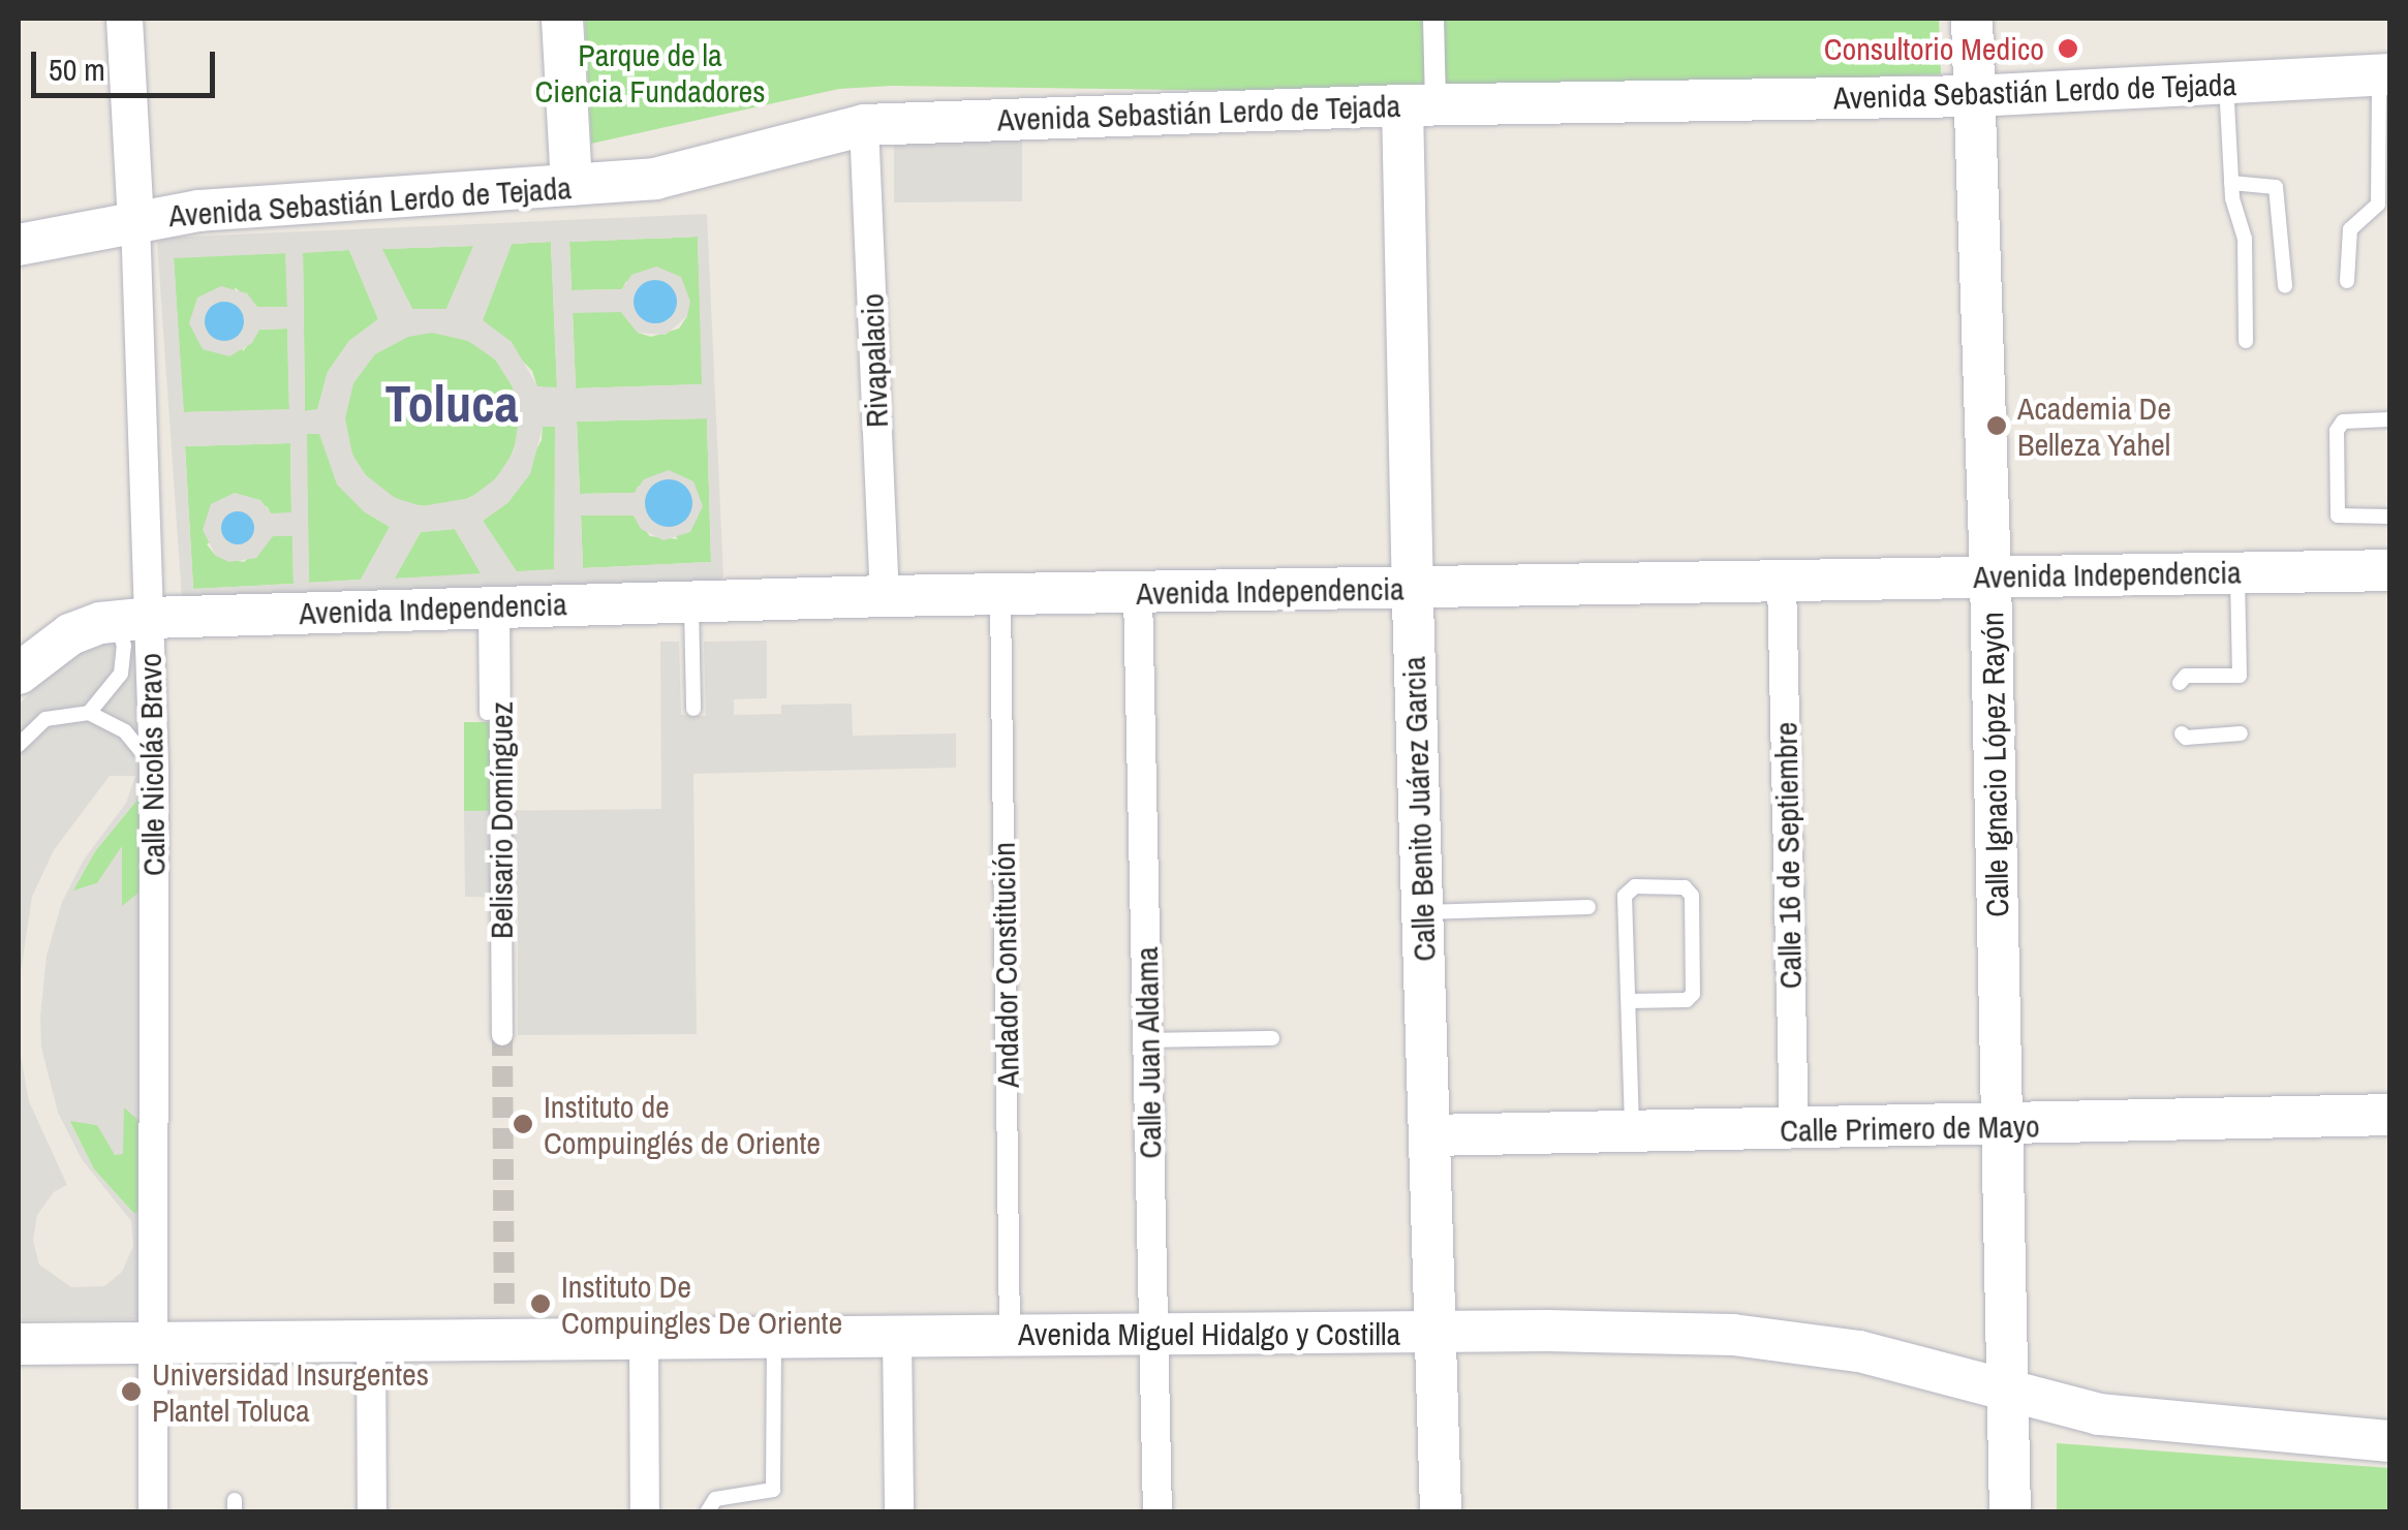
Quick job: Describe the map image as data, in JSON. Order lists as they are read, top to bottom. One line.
{"streets":{"main road":["Avenida Sebastián Lerdo de Tejada","Avenida Independencia","Calle Ignacio López Rayón","Calle Benito Juárez Garcia","Calle Primero de Mayo","Avenida Miguel Hidalgo y Costilla"],"street":["Rivapalacio","Calle Nicolás Bravo","Belisario Domínguez","Calle 16 de Septiembre","Andador Constitución","Calle Juan Aldama"]},"crossings":[["Avenida Sebastián Lerdo de Tejada","Rivapalacio"],["Avenida Sebastián Lerdo de Tejada","Calle Nicolás Bravo"],["Avenida Sebastián Lerdo de Tejada","Calle Ignacio López Rayón"],["Avenida Sebastián Lerdo de Tejada","Calle Benito Juárez Garcia"],["Rivapalacio","Avenida Independencia"],["Avenida Independencia","Calle Nicolás Bravo"],["Avenida Independencia","Calle Ignacio López Rayón"],["Avenida Independencia","Calle Benito Juárez Garcia"],["Avenida Independencia","Belisario Domínguez"],["Avenida Independencia","Calle 16 de Septiembre"],["Avenida Independencia","Andador Constitución"],["Avenida Independencia","Calle Juan Aldama"],["Calle Nicolás Bravo","Avenida Miguel Hidalgo y Costilla"],["Calle Ignacio López Rayón","Calle Primero de Mayo"],["Calle Ignacio López Rayón","Avenida Miguel Hidalgo y Costilla"],["Calle Benito Juárez Garcia","Calle Primero de Mayo"],["Calle Benito Juárez Garcia","Avenida Miguel Hidalgo y Costilla"],["Calle 16 de Septiembre","Calle Primero de Mayo"],["Andador Constitución","Avenida Miguel Hidalgo y Costilla"],["Calle Juan Aldama","Avenida Miguel Hidalgo y Costilla"]],"districts":["Toluca"],"parks":["Parque de la Ciencia Fundadores"],"places":["Consultorio Medico","Academia De Belleza Yahel","Instituto de Compuinglés de Oriente","Instituto De Compuingles De Oriente","Universidad Insurgentes Plantel Toluca"],"scale_bar":"50 m"}
